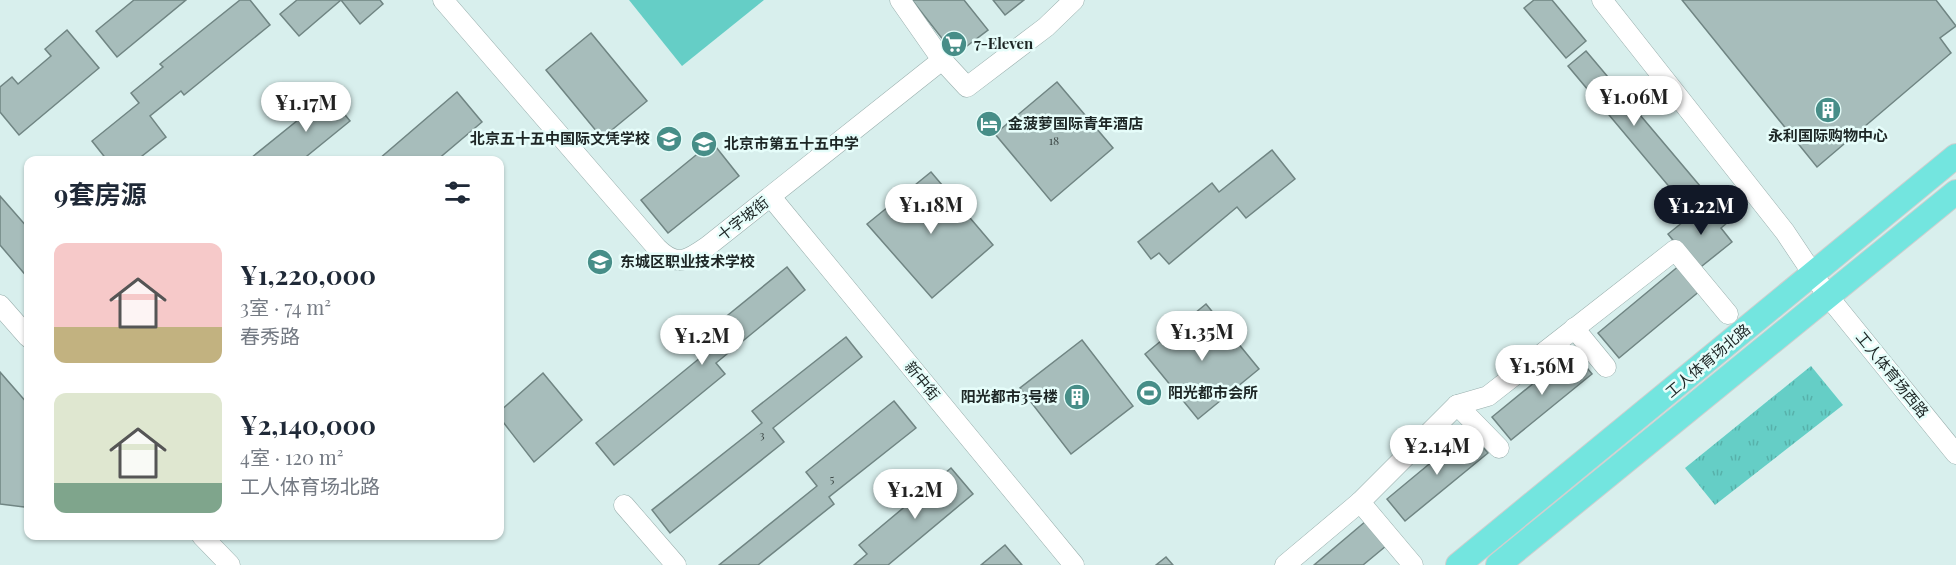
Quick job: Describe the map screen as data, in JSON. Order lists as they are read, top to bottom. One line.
{"streets":{"main road":["工人体育场北路"],"street":["十字坡街","工人体育场西路","新中街"]},"crossings":[["十字坡街","新中街"],["工人体育场北路","工人体育场西路"]],"places":{"supermarket":["7-Eleven"],"building":["永利国际购物中心","阳光都市3号楼"],"hotel":["金菠萝国际青年酒店"],"school or university":["北京五十五中国际文凭学校","北京市第五十五中学","东城区职业技术学校"],"sports":["阳光都市会所"]},"house_numbers":["18","3","5"],"page":{"price":["¥1.06M","¥1.17M","¥1.18M","¥1.22M","¥1.35M","¥1.2M","¥1.56M","¥2.14M","¥1.2M"],"heading":"9套房源","list":[{"name":"¥1,220,000","note":"3室 · 74 m² · 春秀路"},{"name":"¥2,140,000","note":"4室 · 120 m² · 工人体育场北路"}]}}
